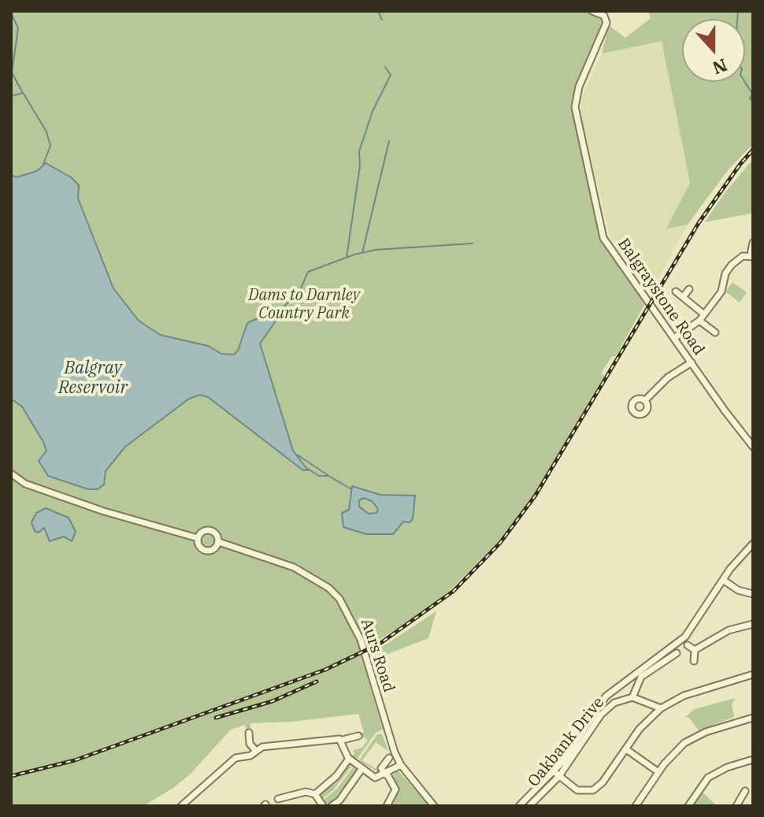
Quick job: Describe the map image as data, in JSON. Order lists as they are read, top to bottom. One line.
{"streets":{"street":["Balgraystone Road","Aurs Road","Oakbank Drive"]},"water":["Balgray Reservoir"],"parks":["Dams to Darnley Country Park"],"north":"bottom"}
